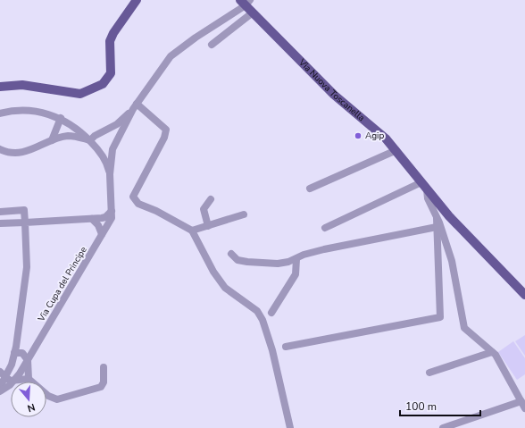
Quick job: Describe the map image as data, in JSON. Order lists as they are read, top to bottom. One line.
{"streets":{"main road":["Via Nuova Toscanella"],"street":["Via Cupa del Principe"]},"places":["Agip"],"scale_bar":"100 m","north":"bottom"}
